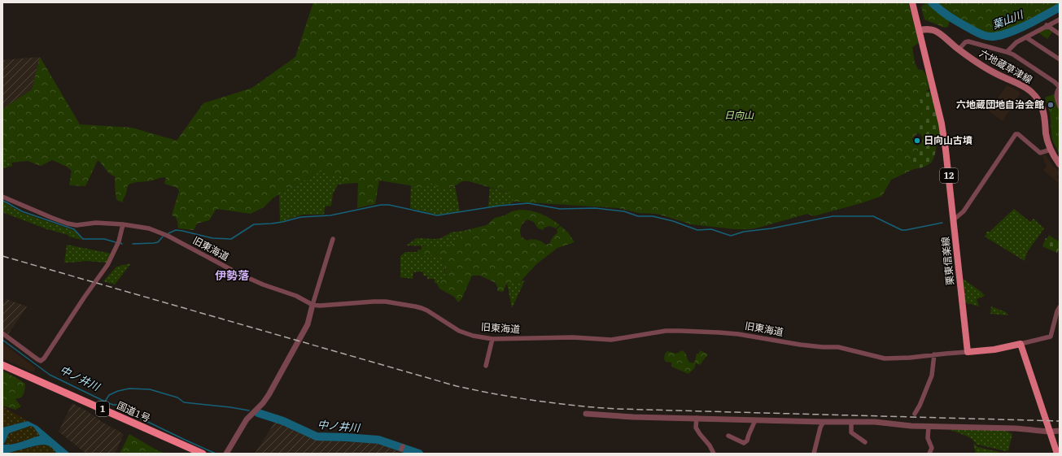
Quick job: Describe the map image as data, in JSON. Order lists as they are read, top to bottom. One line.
{"streets":{"highway":["1","国道1号"],"main road":["六地蔵草津線","12","栗東信楽線"],"street":["旧東海道"]},"crossings":[["六地蔵草津線","栗東信楽線"],["旧東海道","栗東信楽線"]],"districts":["伊勢落"],"water":["葉山川","中ノ井川"],"parks":["日向山"],"places":["六地蔵団地自治会館","日向山古墳"]}
